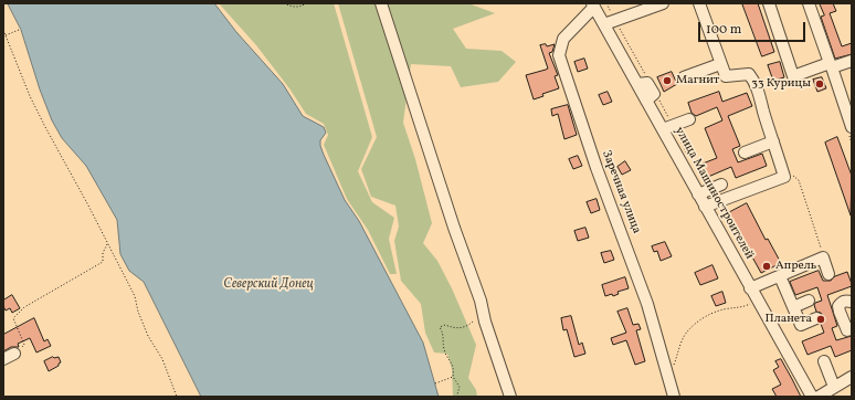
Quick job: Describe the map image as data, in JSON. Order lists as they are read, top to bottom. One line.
{"streets":{"street":["Заречная улица","улица Машиностроителей"]},"crossings":[["Заречная улица","улица Машиностроителей"]],"water":["Северский Донец"],"places":["Магнит","33 Курицы","Апрель","Планета"],"scale_bar":"100 m"}
